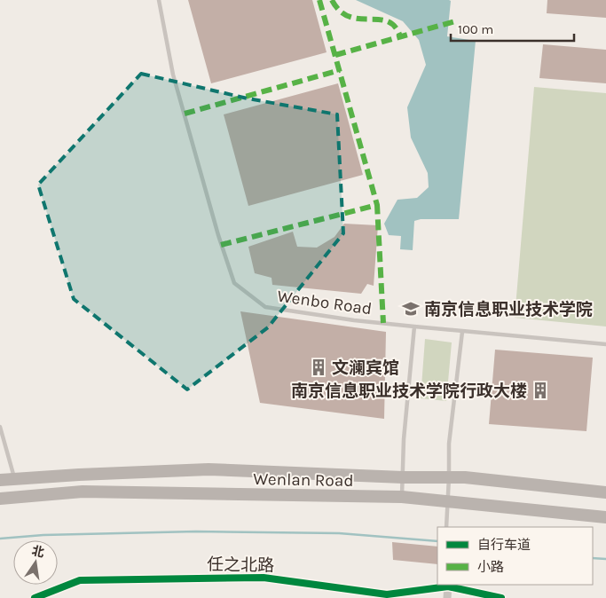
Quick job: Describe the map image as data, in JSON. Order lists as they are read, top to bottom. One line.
{"streets":{"main road":["Wenlan Road"],"street":["任之北路"],"lane":["Wenbo Road"]},"places":{"school or university":["南京信息职业技术学院"],"building":["文澜宾馆","南京信息职业技术学院行政大楼"]},"legend":["自行车道","小路"],"scale_bar":"100 m","north":"top"}
